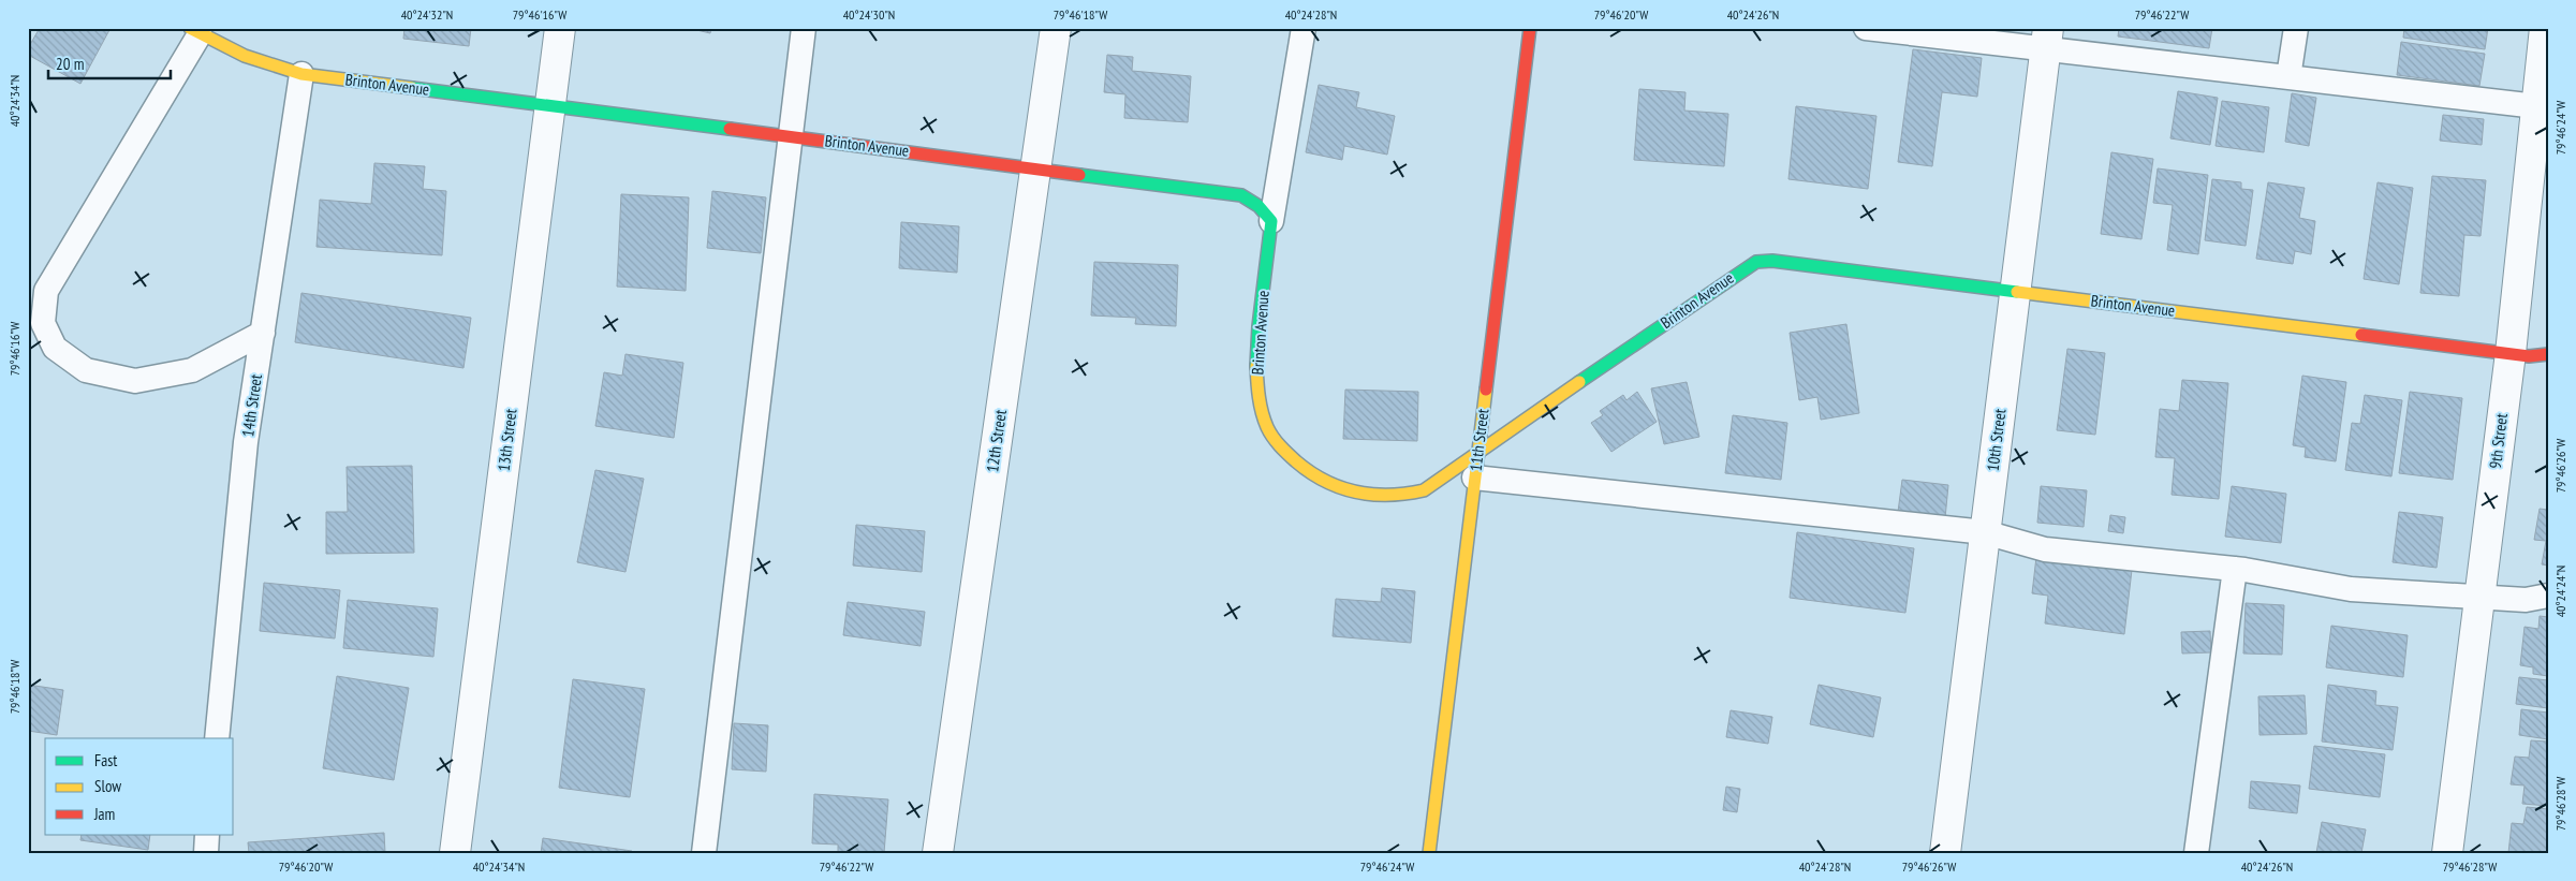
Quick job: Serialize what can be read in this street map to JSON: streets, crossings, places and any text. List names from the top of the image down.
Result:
{
  "streets": {
    "street": [
      "Brinton Avenue",
      "13th Street",
      "11th Street",
      "10th Street",
      "12th Street",
      "9th Street"
    ],
    "lane": ["14th Street"]
  },
  "crossings": [
    ["Brinton Avenue", "14th Street"],
    ["Brinton Avenue", "13th Street"],
    ["Brinton Avenue", "11th Street"],
    ["Brinton Avenue", "10th Street"],
    ["Brinton Avenue", "12th Street"],
    ["Brinton Avenue", "9th Street"]
  ],
  "legend": ["Fast", "Slow", "Jam"],
  "scale_bar": "20 m",
  "coordinates": [
    "40°24'32\"N",
    "79°46'16\"W",
    "40°24'30\"N",
    "79°46'18\"W",
    "40°24'28\"N",
    "79°46'20\"W",
    "40°24'26\"N",
    "79°46'22\"W",
    "40°24'34\"N",
    "79°46'24\"W",
    "79°46'26\"W",
    "40°24'24\"N",
    "79°46'28\"W"
  ]
}
